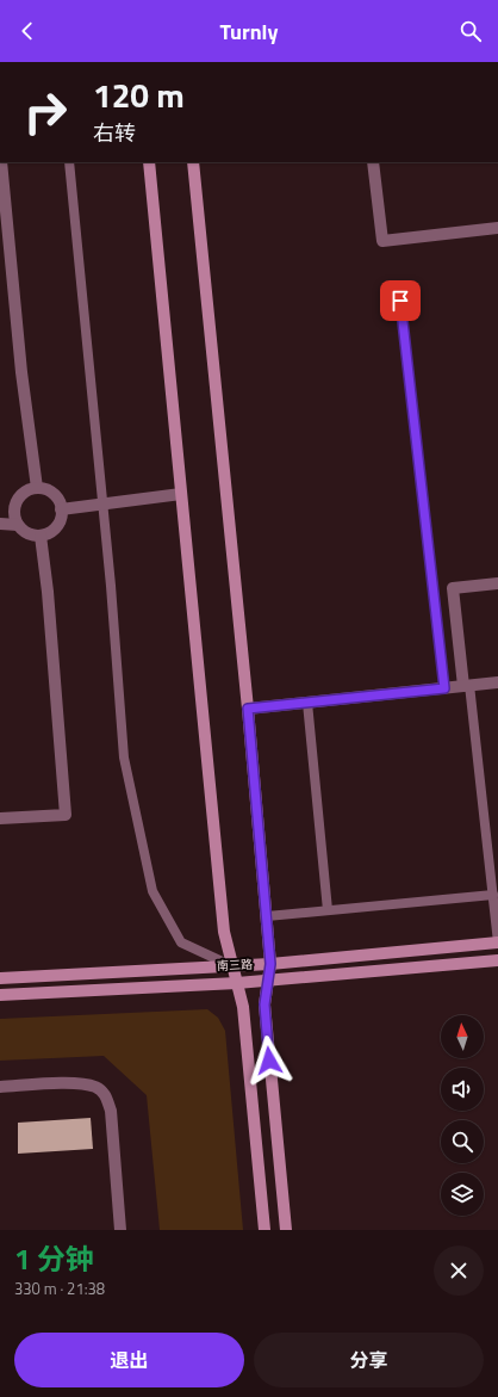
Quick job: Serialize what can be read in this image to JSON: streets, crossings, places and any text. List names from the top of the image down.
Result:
{
  "streets": {
    "main road": ["南三路"]
  },
  "north": "top",
  "page": {
    "header": "Turnly",
    "turn": ["120 m", "右转"],
    "heading": ["1 分钟", "330 m · 21:38"],
    "buttons": ["退出", "分享"]
  }
}
